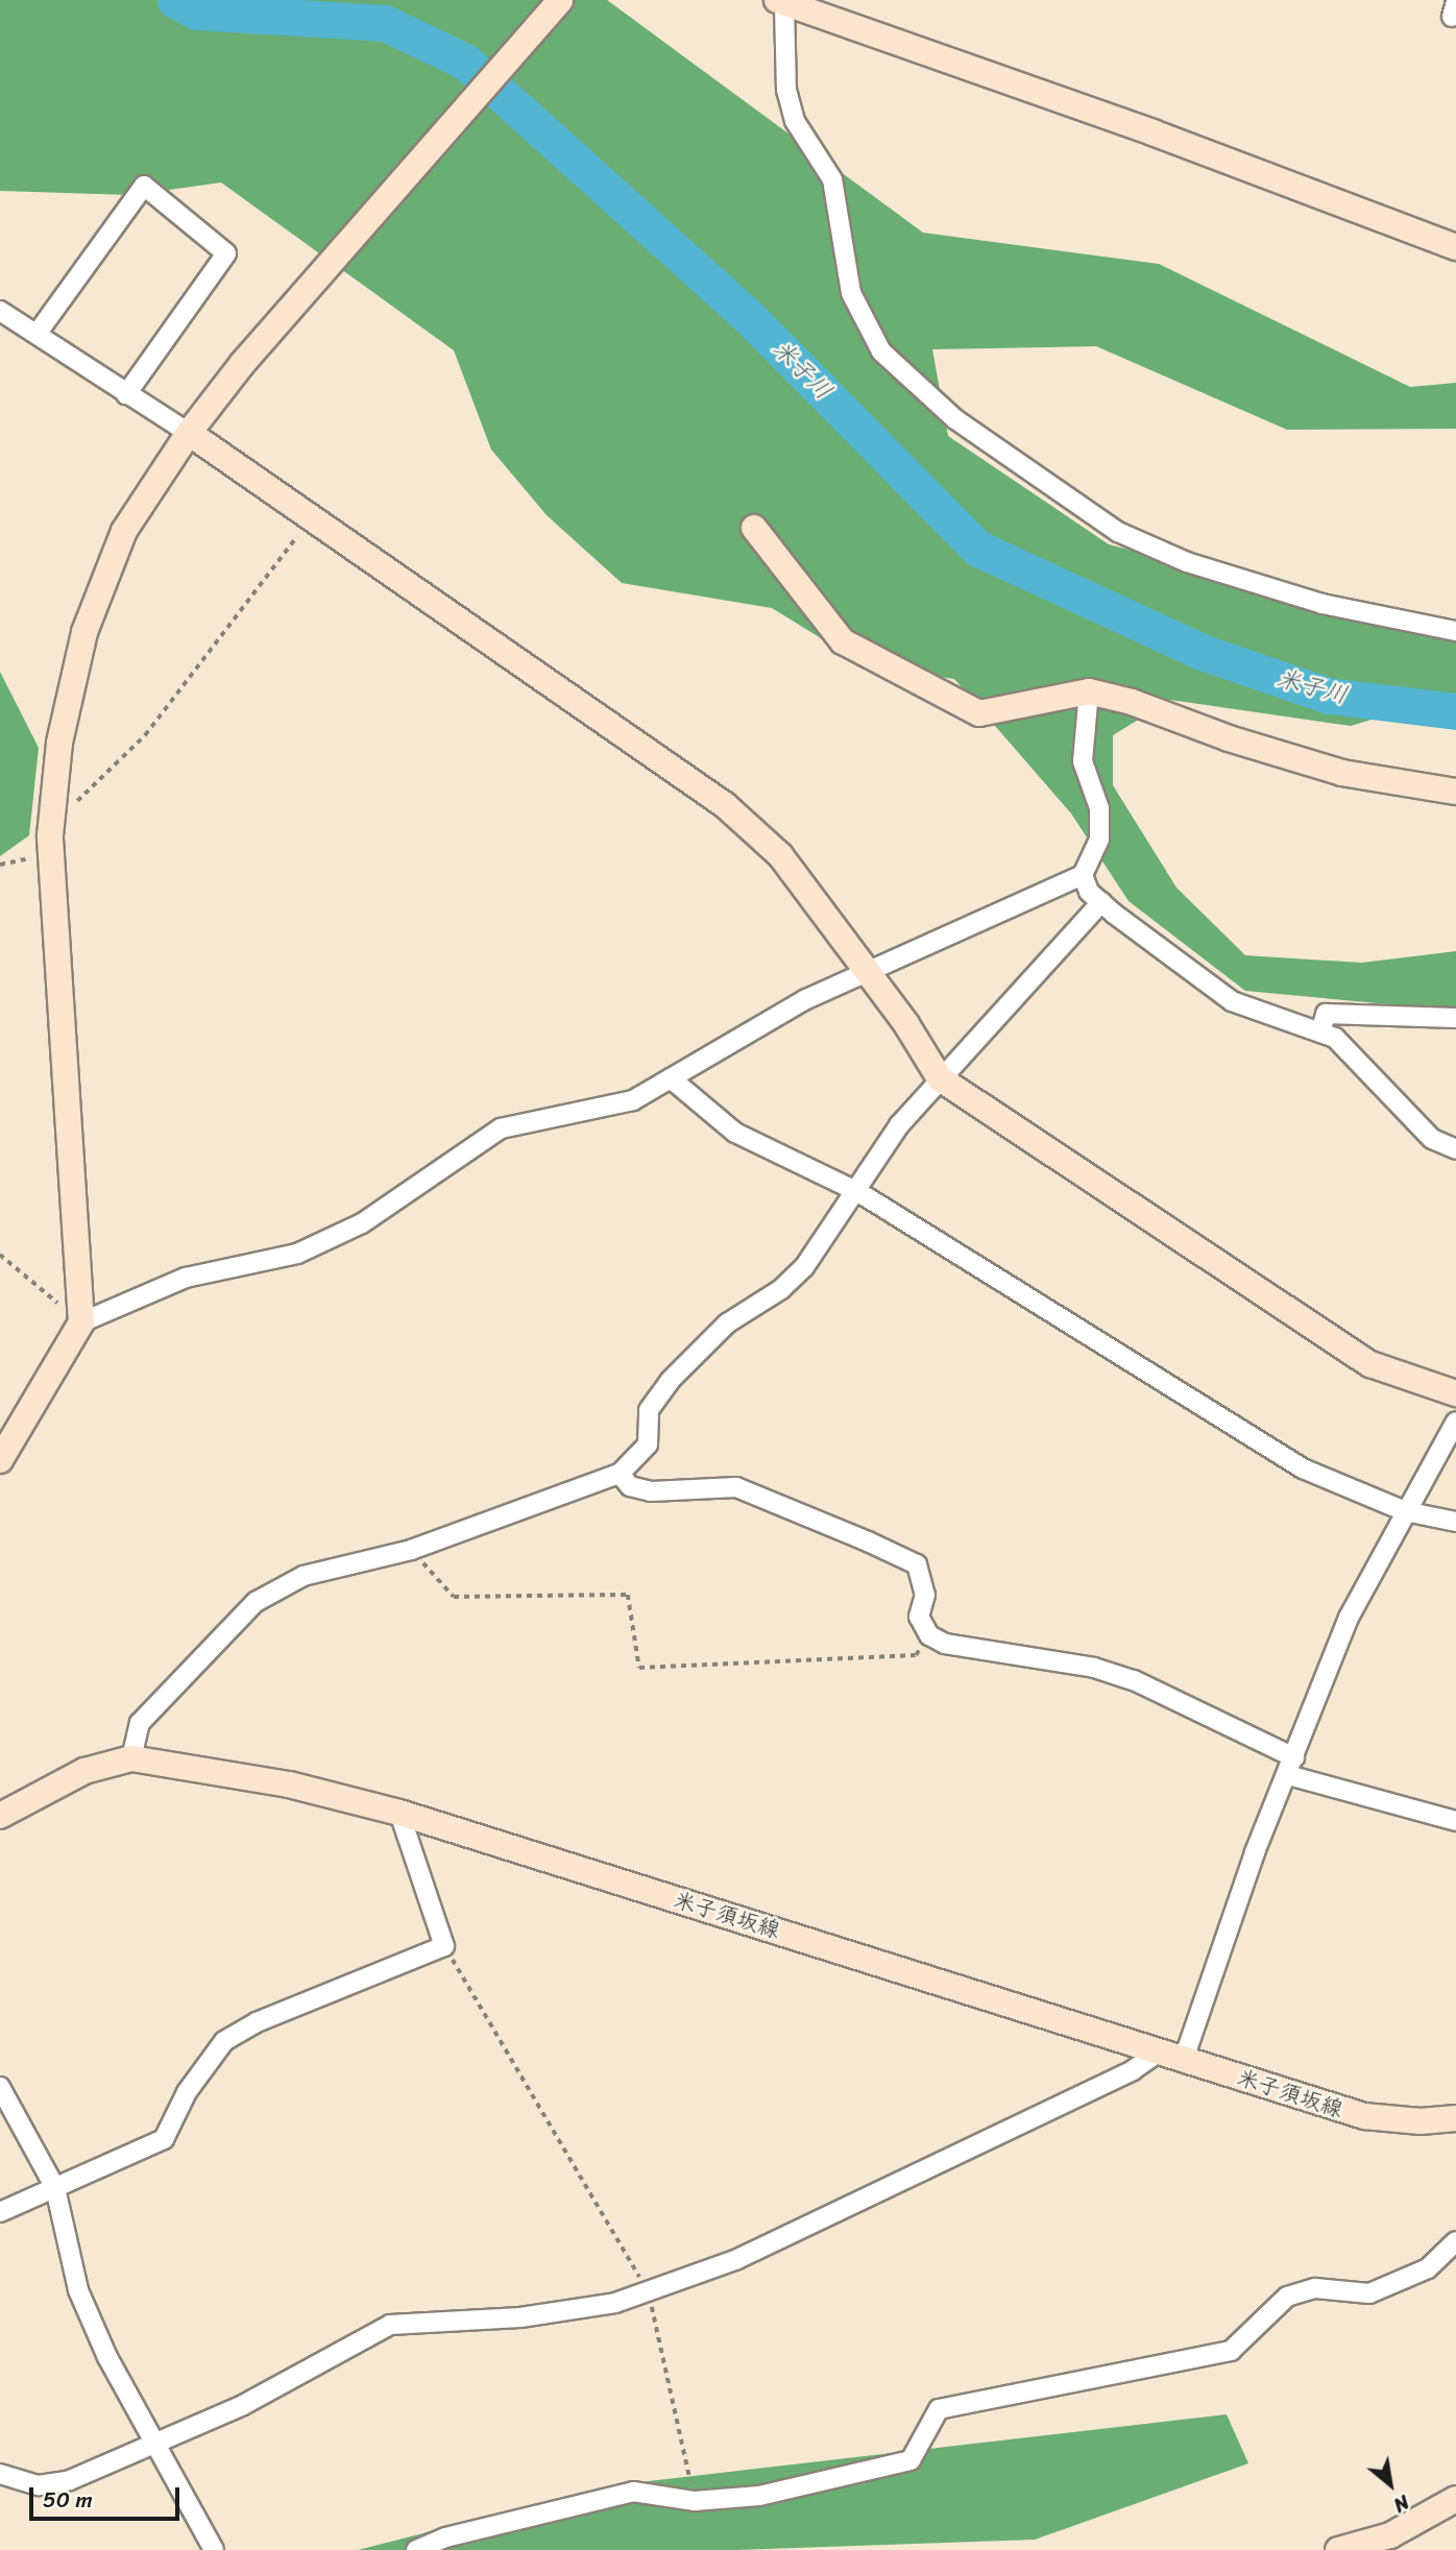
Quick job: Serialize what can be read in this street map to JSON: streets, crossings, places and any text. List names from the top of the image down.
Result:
{
  "streets": {
    "street": ["米子須坂線"]
  },
  "water": ["米子川"],
  "scale_bar": "50 m",
  "north": "bottom right"
}
